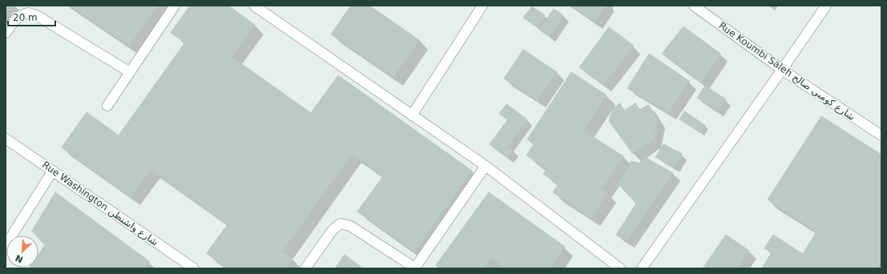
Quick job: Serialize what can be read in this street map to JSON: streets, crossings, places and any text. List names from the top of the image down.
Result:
{
  "streets": {
    "street": ["Rue Koumbi Saleh شارع كومبي صالح", "Rue Washington شارع واشنطن"]
  },
  "scale_bar": "20 m",
  "north": "bottom left"
}
